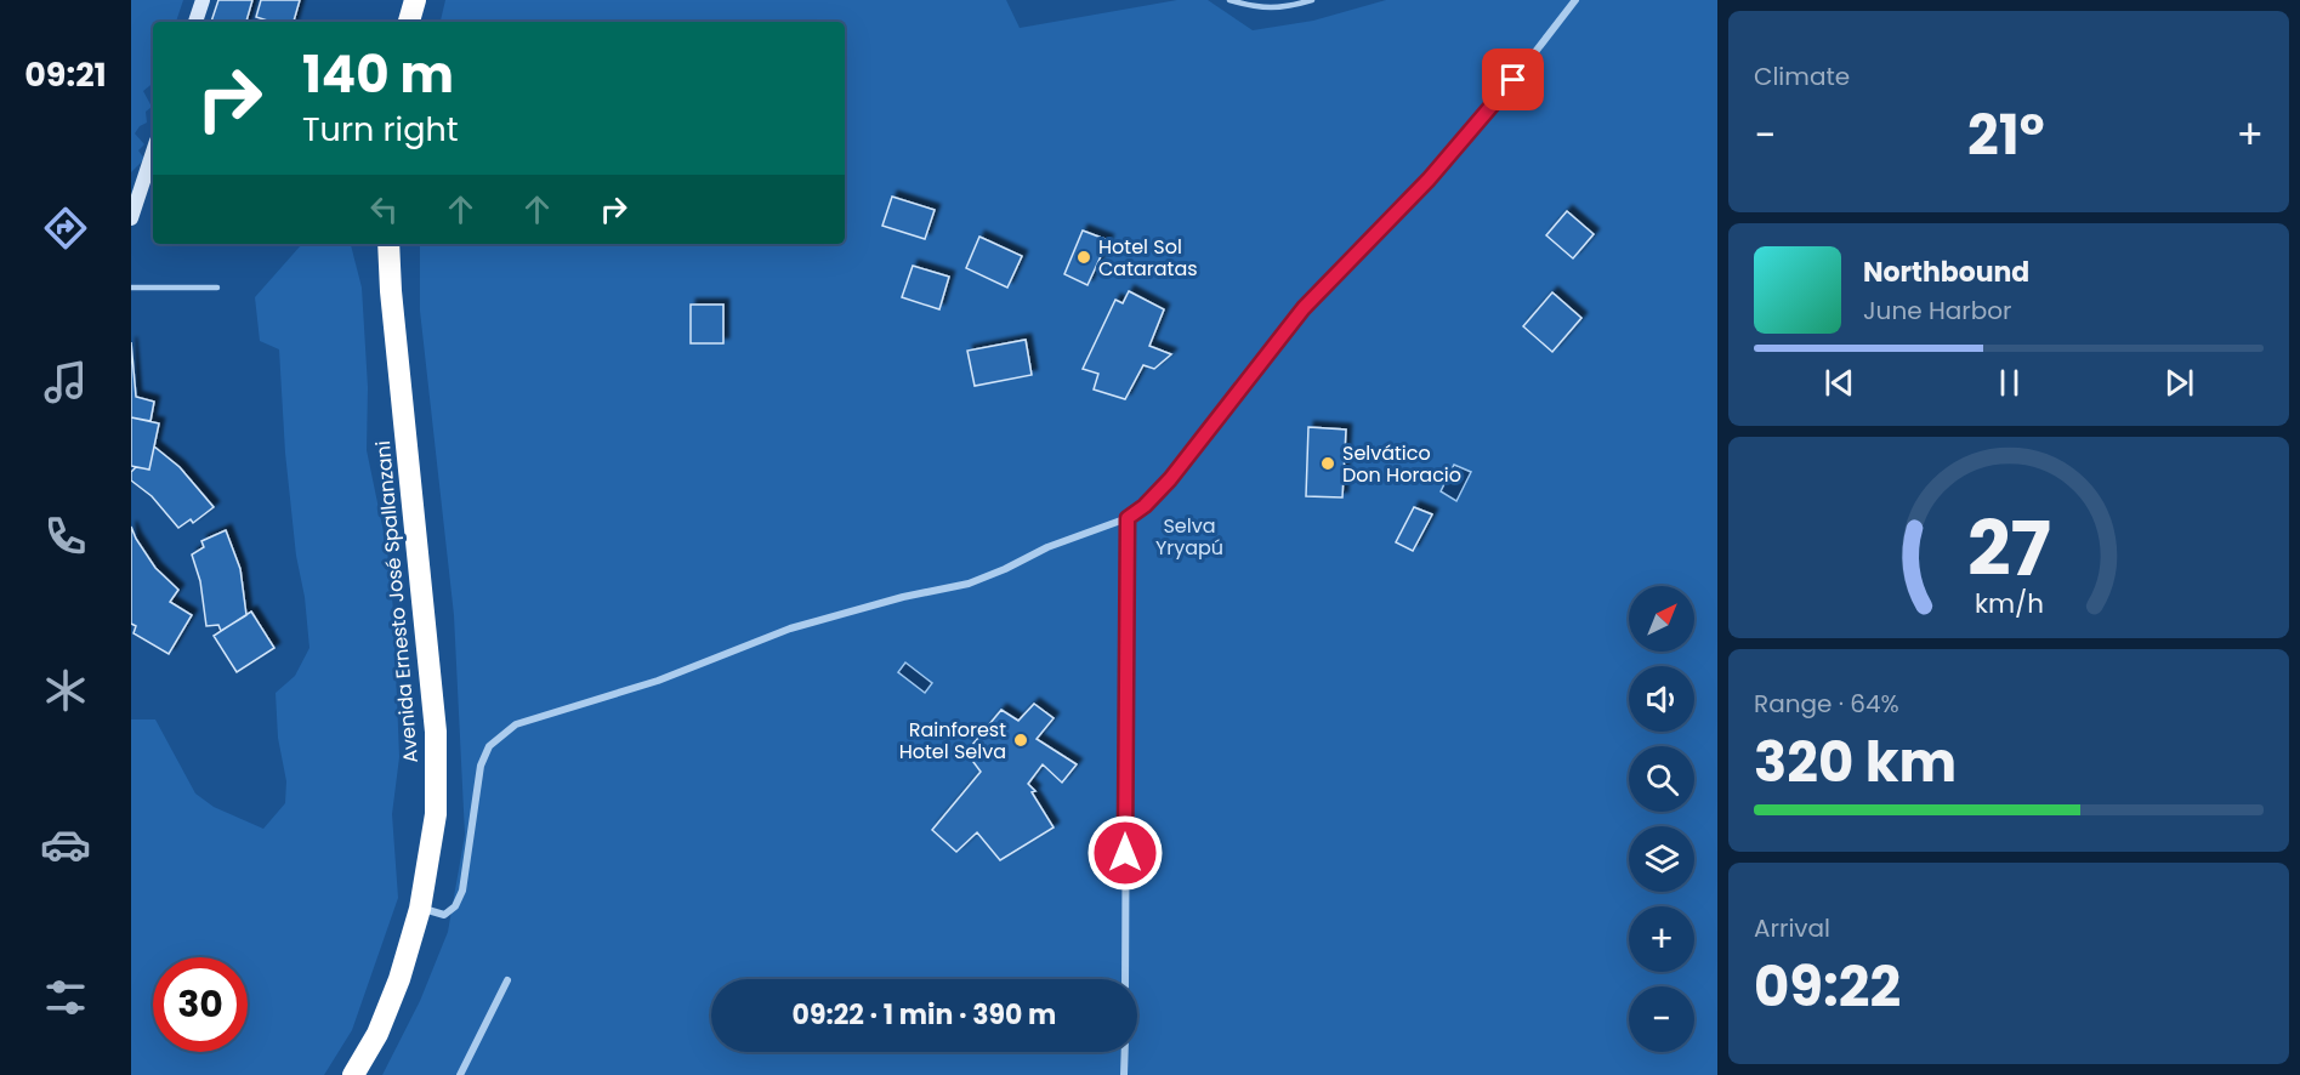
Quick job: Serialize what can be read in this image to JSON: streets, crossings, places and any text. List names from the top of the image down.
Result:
{
  "streets": {
    "highway": ["Avenida Ernesto José Spallanzani"]
  },
  "parks": ["Selva Yryapú"],
  "places": ["Hotel Sol Cataratas", "Selvático Don Horacio", "Rainforest Hotel Selva"],
  "north": "top right",
  "page": {
    "tabs": "09:21",
    "tile": [
      "Climate",
      ["Range · 64%", "320 km"],
      ["Arrival", "09:22"]
    ],
    "turn": ["140 m", "Turn right"],
    "heat": ["−", "21°", "+"],
    "song": ["Northbound", "June Harbor"],
    "map_buttons": ["+", "−"],
    "limit": "30",
    "trip": "09:22 · 1 min · 390 m",
    "gauge": ["27", "km/h"]
  }
}
